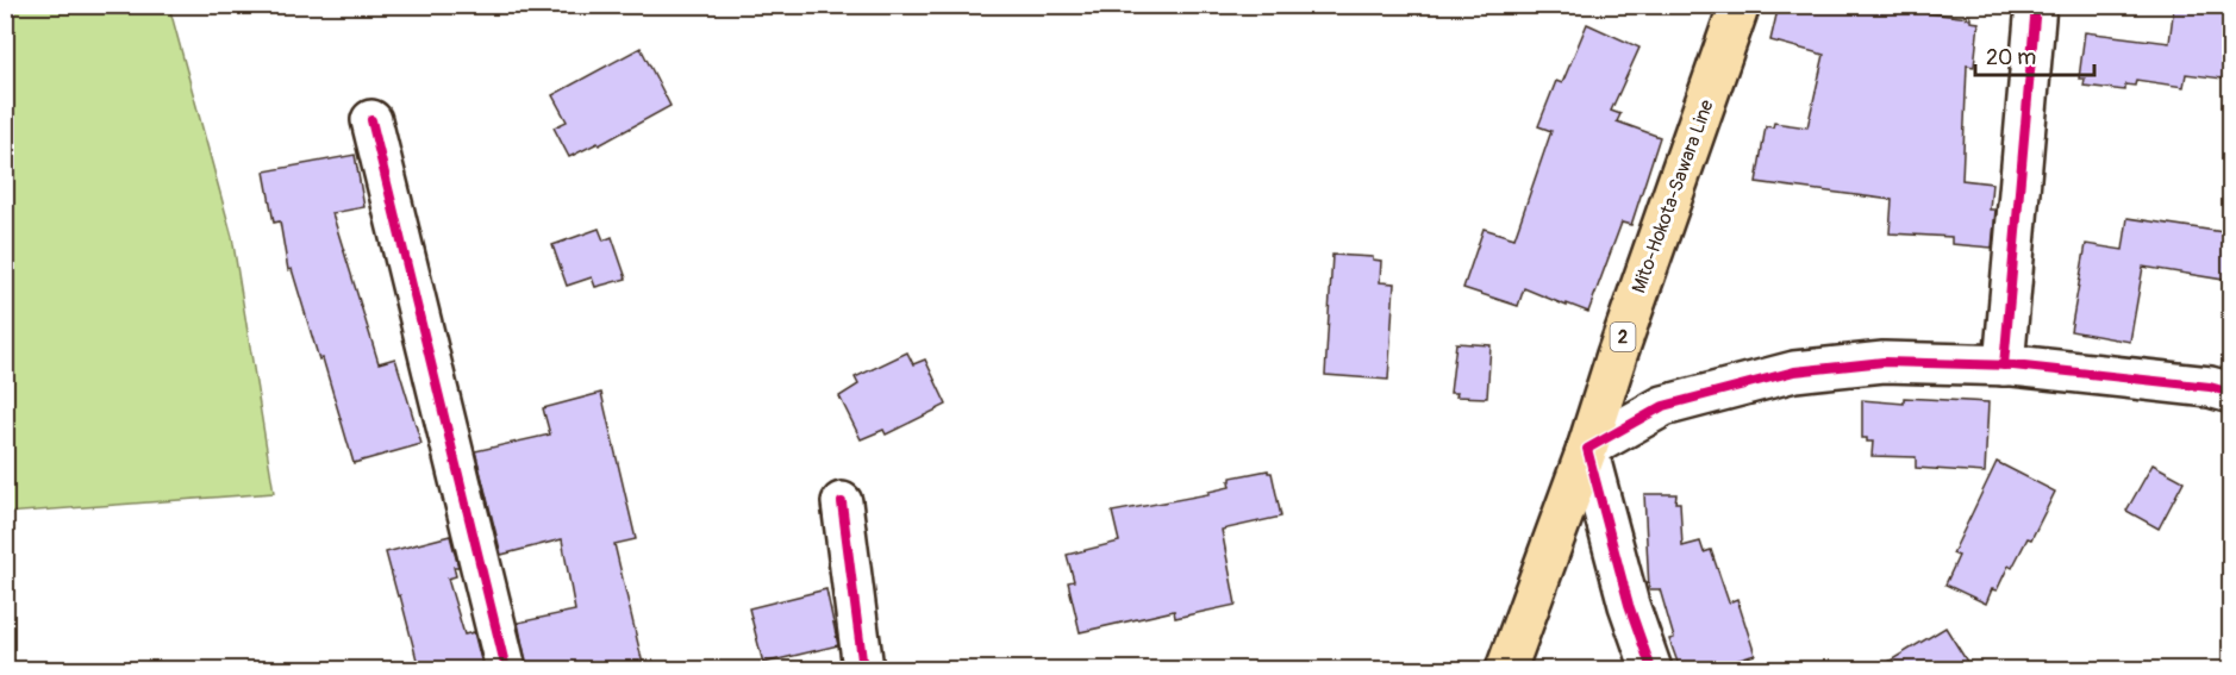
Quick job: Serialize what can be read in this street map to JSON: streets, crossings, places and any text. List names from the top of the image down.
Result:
{
  "streets": {
    "main road": ["Mito-Hokota-Sawara Line", "2"]
  },
  "scale_bar": "20 m"
}
